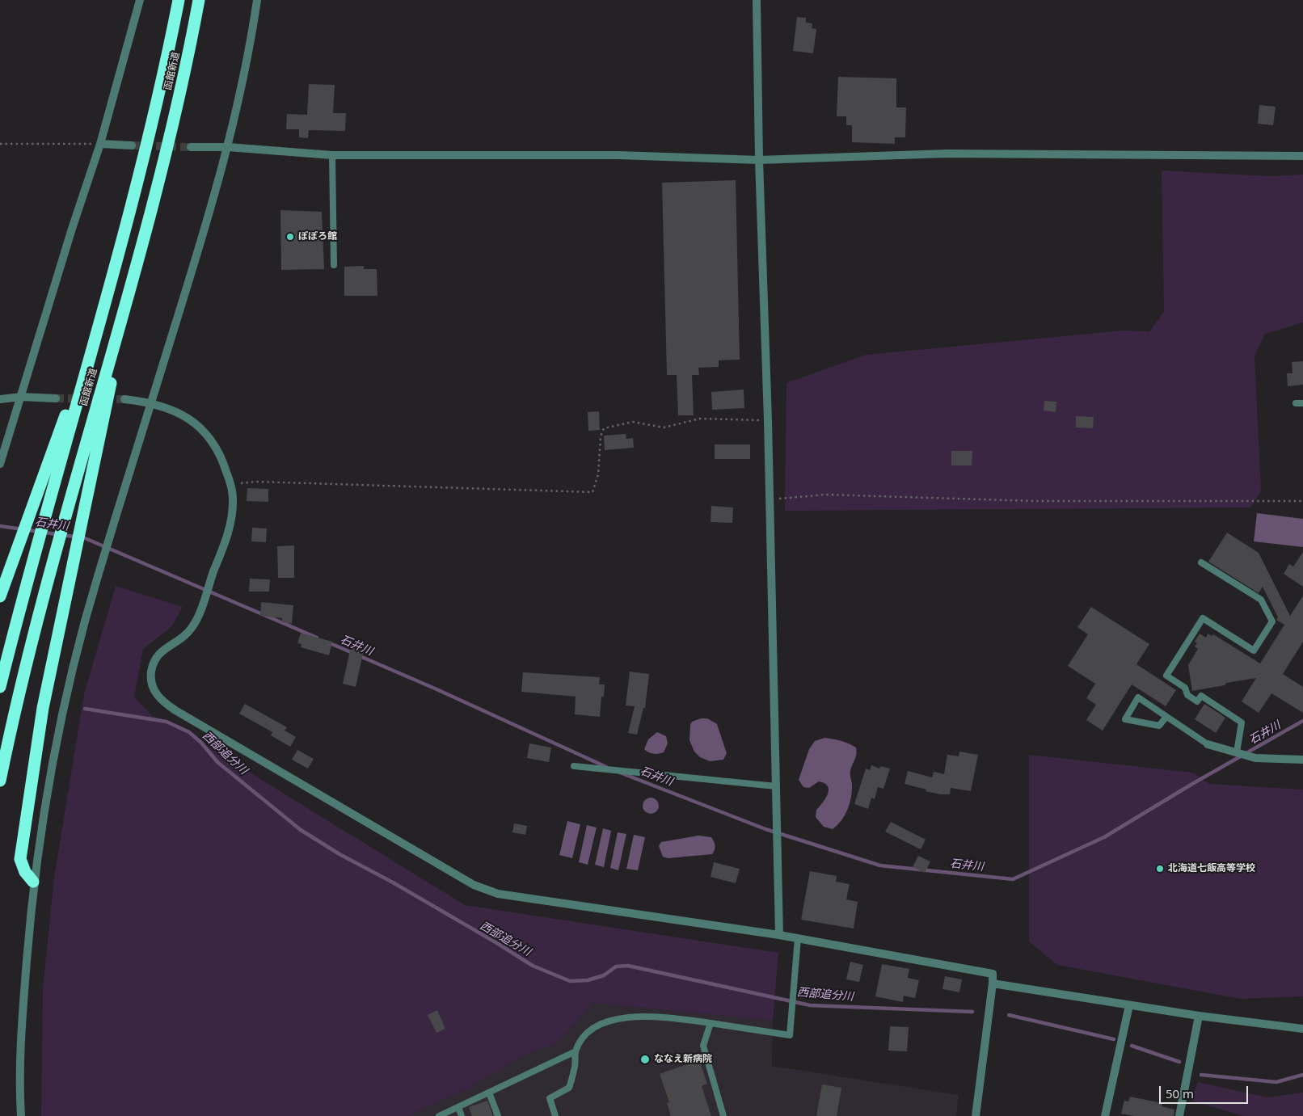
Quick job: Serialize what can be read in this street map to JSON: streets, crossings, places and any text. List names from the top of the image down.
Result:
{
  "streets": {
    "highway": ["函館新道"]
  },
  "water": ["石井川", "西部追分川"],
  "places": ["ぽぽろ館", "北海道七飯高等学校", "ななえ新病院"],
  "scale_bar": "50 m"
}
